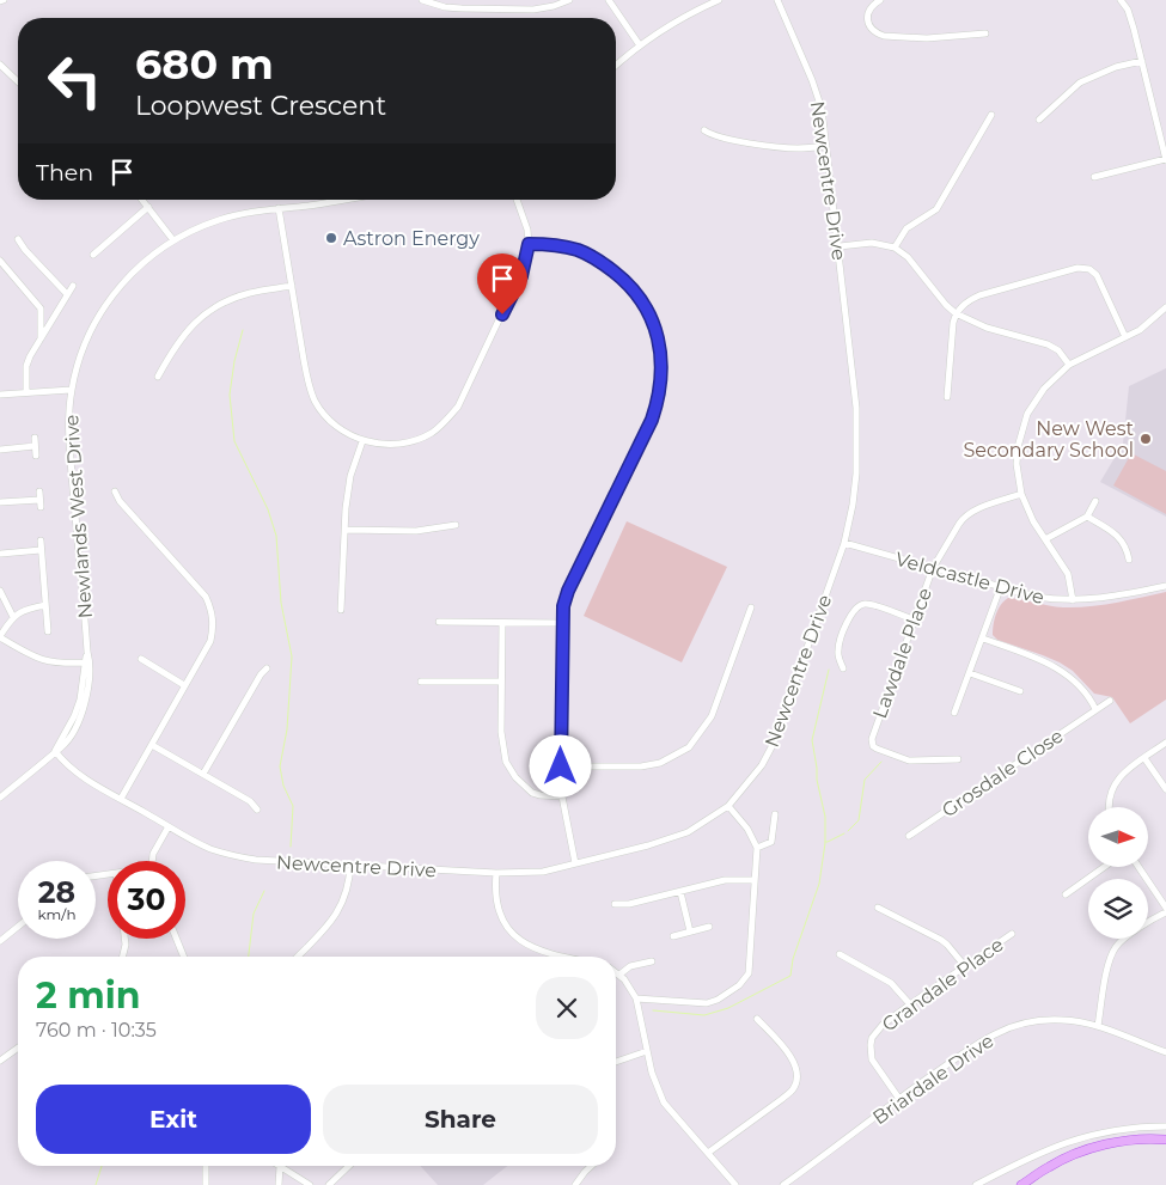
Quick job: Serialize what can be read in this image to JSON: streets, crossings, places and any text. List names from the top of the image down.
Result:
{
  "streets": {
    "street": [
      "Newcentre Drive",
      "Newlands West Drive",
      "Veldcastle Drive",
      "Lawdale Place",
      "Grosdale Close",
      "Grandale Place",
      "Briardale Drive"
    ]
  },
  "crossings": [
    ["Newcentre Drive", "Newlands West Drive"],
    ["Newcentre Drive", "Veldcastle Drive"],
    ["Veldcastle Drive", "Lawdale Place"],
    ["Grandale Place", "Briardale Drive"]
  ],
  "places": ["Astron Energy", "New West Secondary School"],
  "north": "right",
  "page": {
    "turn": ["680 m", "Loopwest Crescent"],
    "then": "Then",
    "speed": "28 km/h",
    "limit": "30",
    "heading": ["2 min", "760 m · 10:35"],
    "buttons": ["Exit", "Share"]
  }
}
